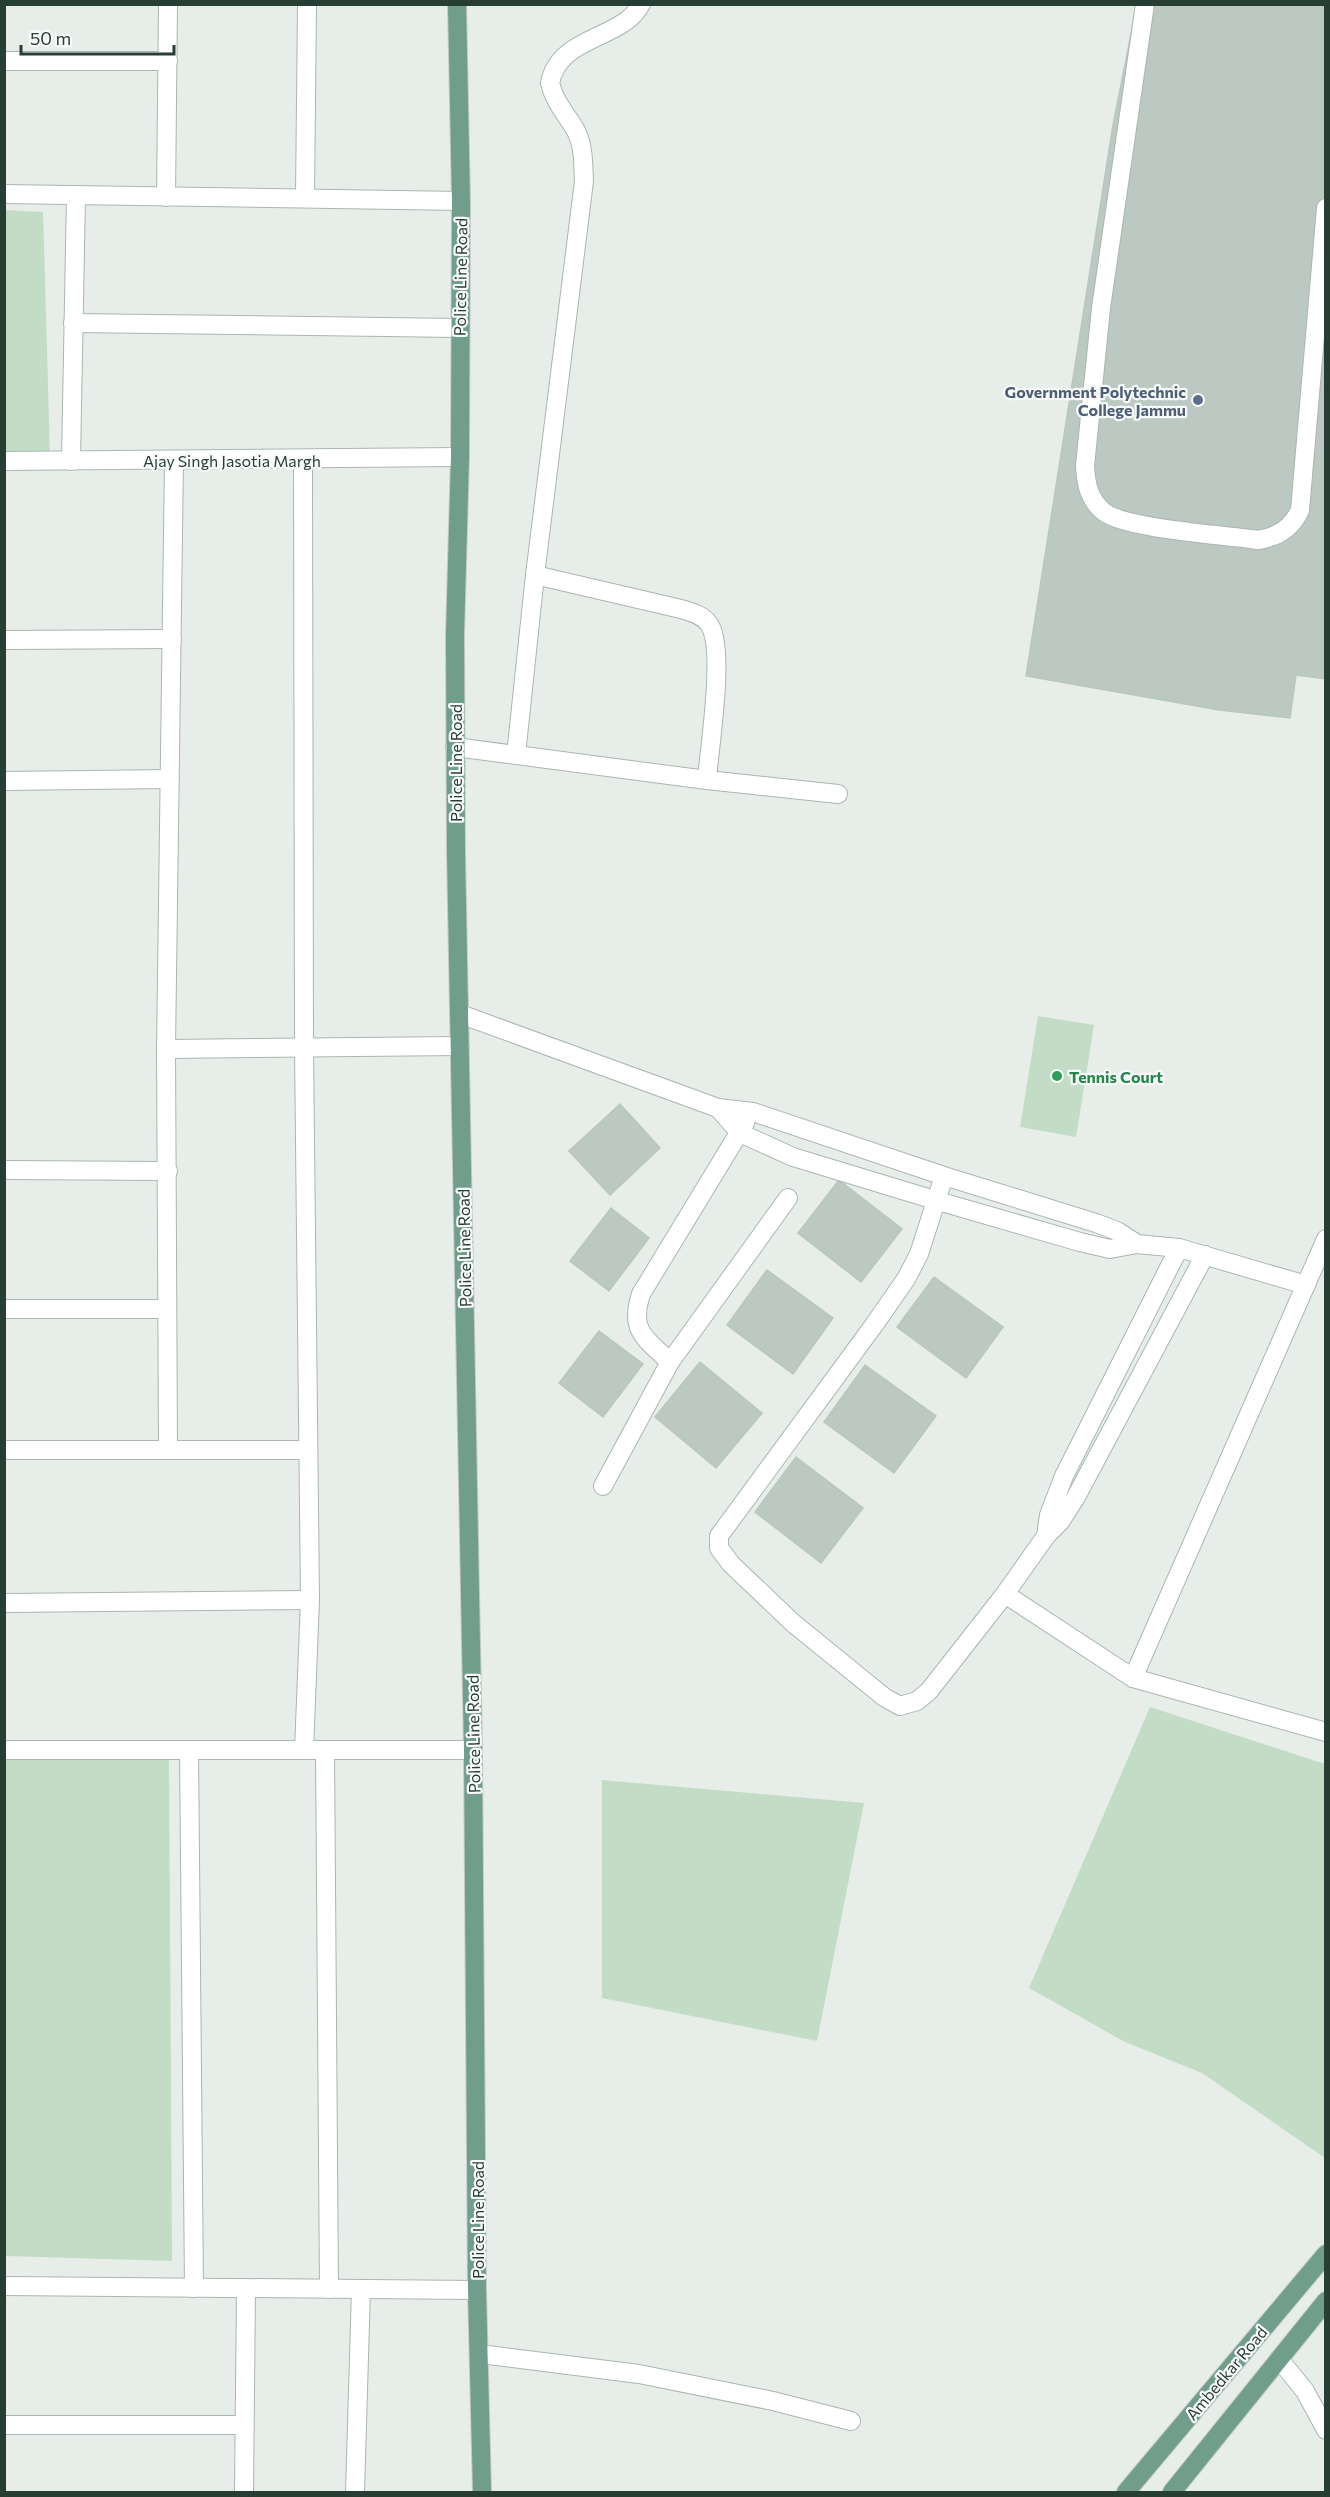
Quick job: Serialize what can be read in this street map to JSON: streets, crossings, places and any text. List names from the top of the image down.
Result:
{
  "streets": {
    "main road": ["Police Line Road", "Ambedkar Road"],
    "street": ["Ajay Singh Jasotia Margh"]
  },
  "crossings": [
    ["Police Line Road", "Ajay Singh Jasotia Margh"]
  ],
  "places": ["Government Polytechnic College Jammu", "Tennis Court"],
  "scale_bar": "50 m"
}
